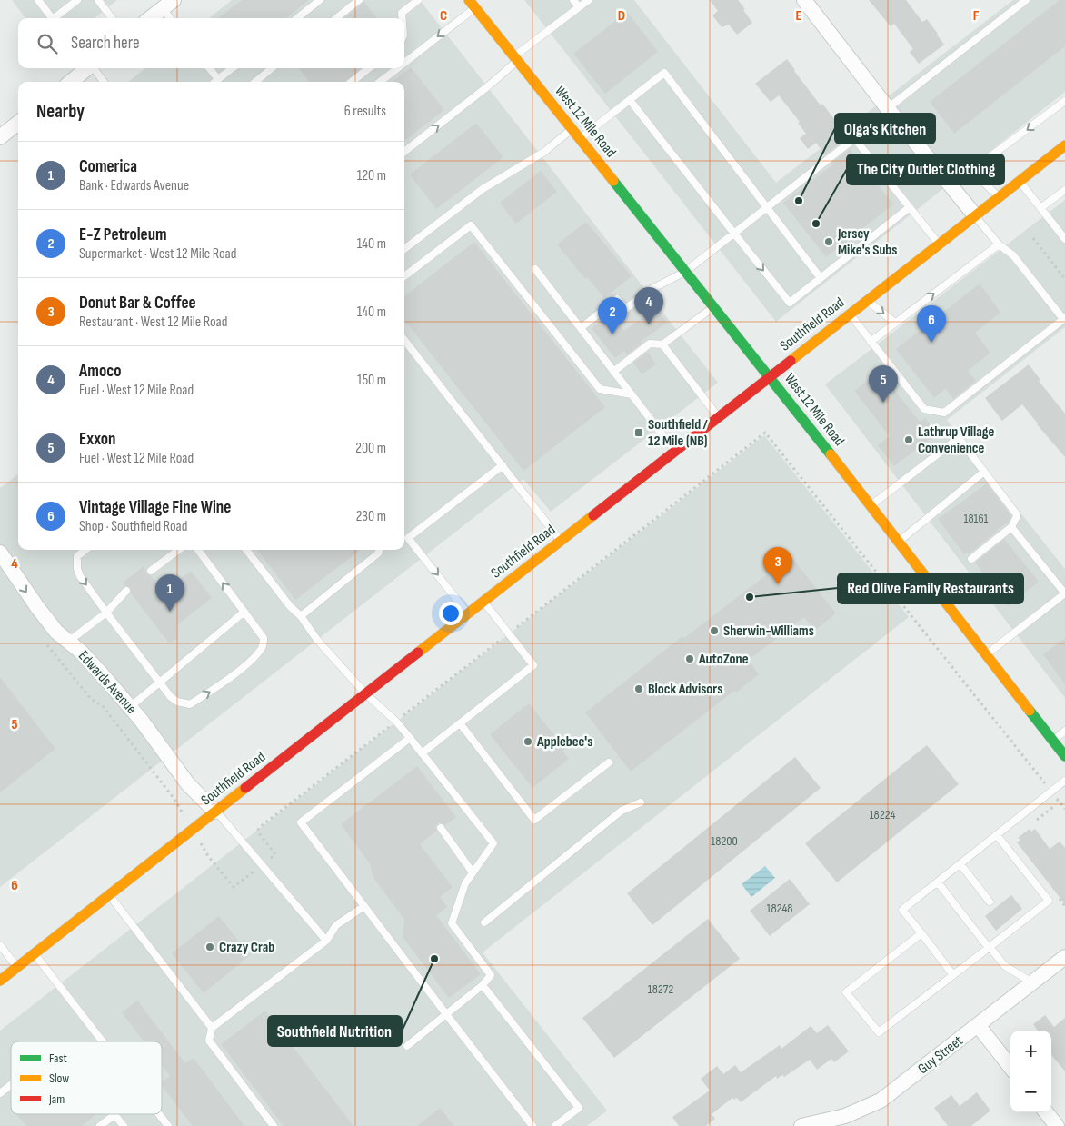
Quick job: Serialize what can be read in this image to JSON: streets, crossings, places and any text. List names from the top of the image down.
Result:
{
  "streets": {
    "main road": ["West 12 Mile Road", "Southfield Road"],
    "street": ["Edwards Avenue", "Guy Street"]
  },
  "crossings": [
    ["West 12 Mile Road", "Southfield Road"],
    ["Southfield Road", "Edwards Avenue"]
  ],
  "places": {
    "other": [
      "Olga's Kitchen",
      "The City Outlet Clothing",
      "Jersey Mike's Subs",
      "Lathrup Village Convenience",
      "Red Olive Family Restaurants",
      "Sherwin-Williams",
      "AutoZone",
      "Block Advisors",
      "Applebee's",
      "Crazy Crab",
      "Southfield Nutrition"
    ],
    "transit": ["Southfield / 12 Mile (NB)"]
  },
  "house_numbers": [
    "18161",
    "18224",
    "18200",
    "18248",
    "18272"
  ],
  "legend": ["Fast", "Slow", "Jam"],
  "page": {
    "search": "Search here",
    "heading": ["Nearby", "6 results"],
    "list": [
      {
        "mark": "1",
        "name": "Comerica",
        "note": "Bank · Edwards Avenue",
        "value": "120 m"
      },
      {
        "mark": "2",
        "name": "E-Z Petroleum",
        "note": "Supermarket · West 12 Mile Road",
        "value": "140 m"
      },
      {
        "mark": "3",
        "name": "Donut Bar & Coffee",
        "note": "Restaurant · West 12 Mile Road",
        "value": "140 m"
      },
      {
        "mark": "4",
        "name": "Amoco",
        "note": "Fuel · West 12 Mile Road",
        "value": "150 m"
      },
      {
        "mark": "5",
        "name": "Exxon",
        "note": "Fuel · West 12 Mile Road",
        "value": "200 m"
      },
      {
        "mark": "6",
        "name": "Vintage Village Fine Wine",
        "note": "Shop · Southfield Road",
        "value": "230 m"
      }
    ],
    "pins": [
      "4",
      "2",
      "6",
      "5",
      "3",
      "1"
    ],
    "map_buttons": ["+", "−"]
  },
  "grid": {
    "columns": [
      "C",
      "D",
      "E",
      "F"
    ],
    "rows": ["4", "5", "6"]
  }
}
